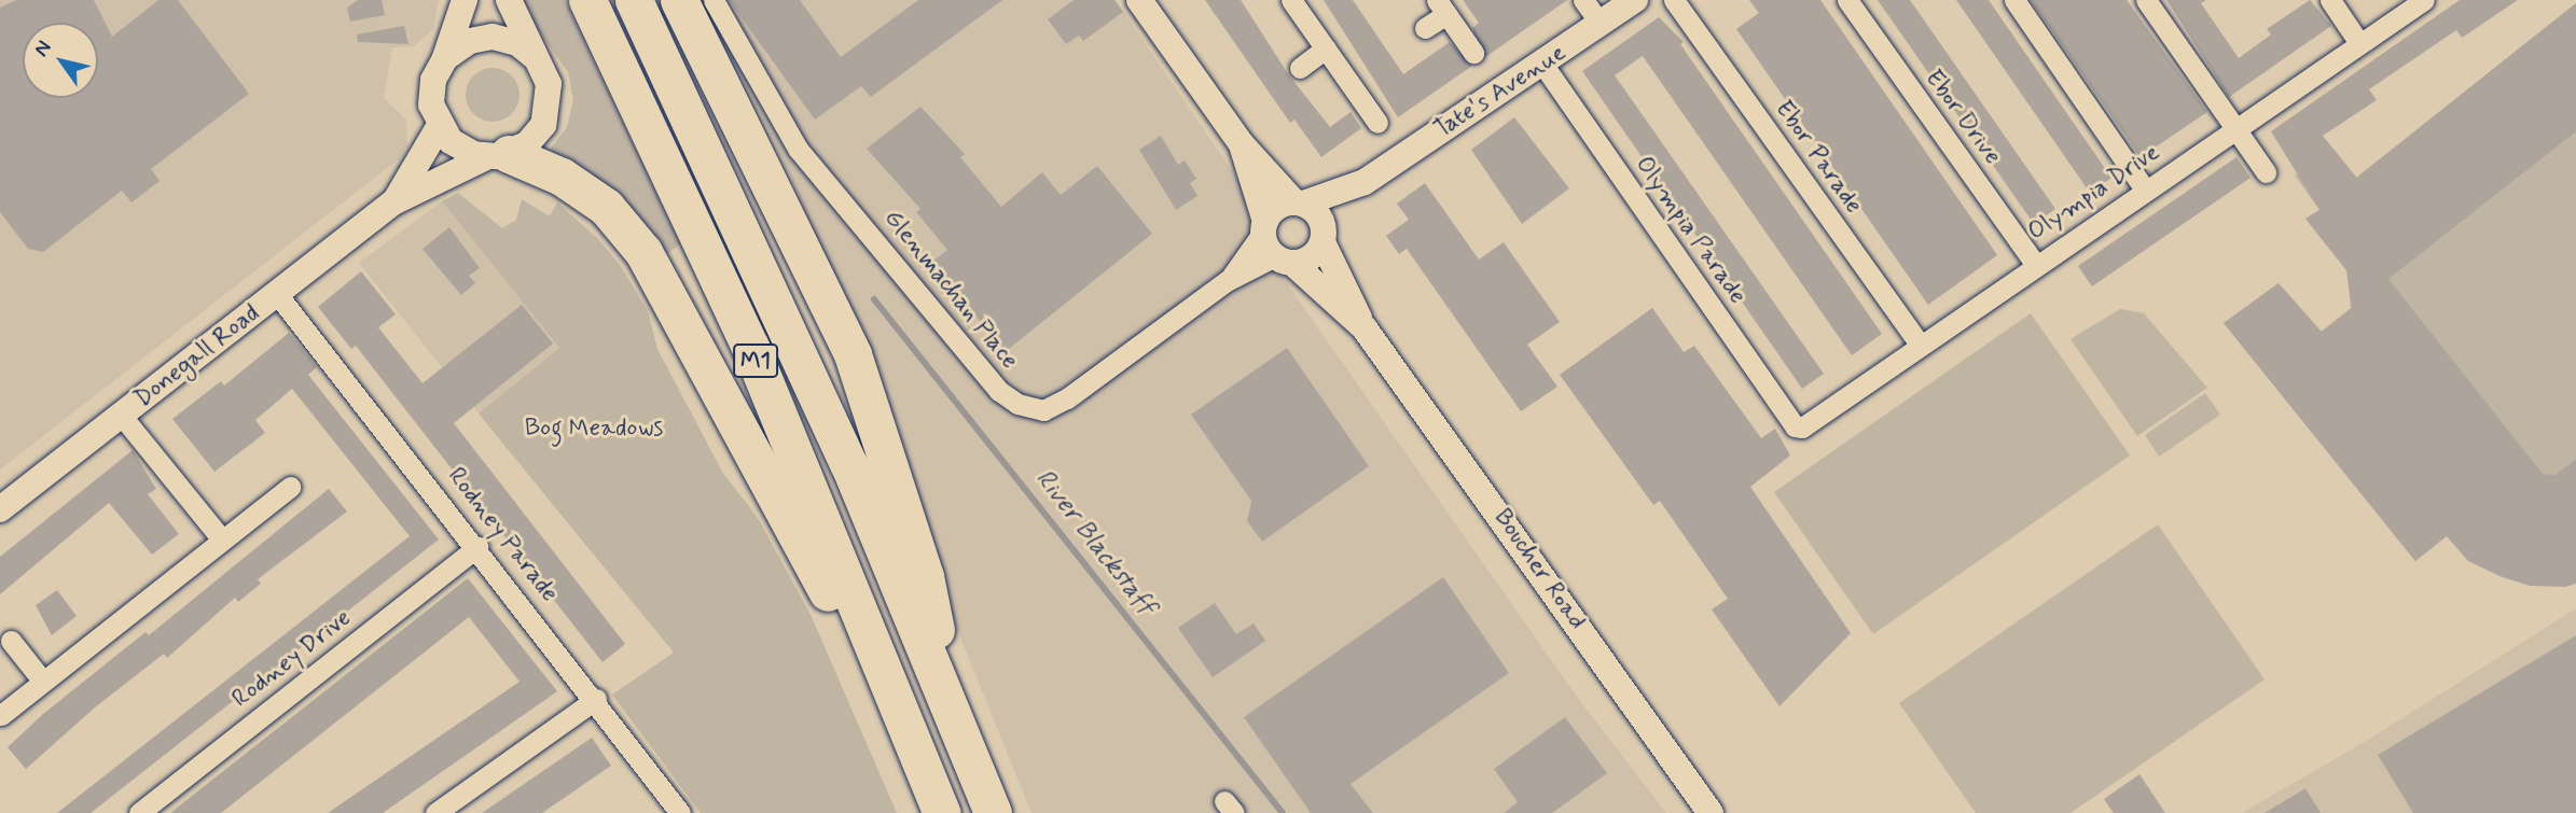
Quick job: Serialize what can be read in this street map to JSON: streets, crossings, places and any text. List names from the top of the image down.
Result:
{
  "streets": {
    "highway": ["M1"],
    "street": [
      "Tate's Avenue",
      "Ebor Drive",
      "Ebor Parade",
      "Olympia Drive",
      "Olympia Parade",
      "Glenmachan Place",
      "Donegall Road",
      "Rodney Parade",
      "Boucher Road",
      "Rodney Drive"
    ]
  },
  "crossings": [
    ["Tate's Avenue", "Olympia Parade"],
    ["Tate's Avenue", "Boucher Road"],
    ["Ebor Drive", "Olympia Drive"],
    ["Ebor Parade", "Olympia Drive"],
    ["Olympia Drive", "Olympia Parade"],
    ["Donegall Road", "Rodney Parade"],
    ["Rodney Parade", "Rodney Drive"]
  ],
  "water": ["River Blackstaff"],
  "parks": ["Bog Meadows"],
  "north": "top left"
}
